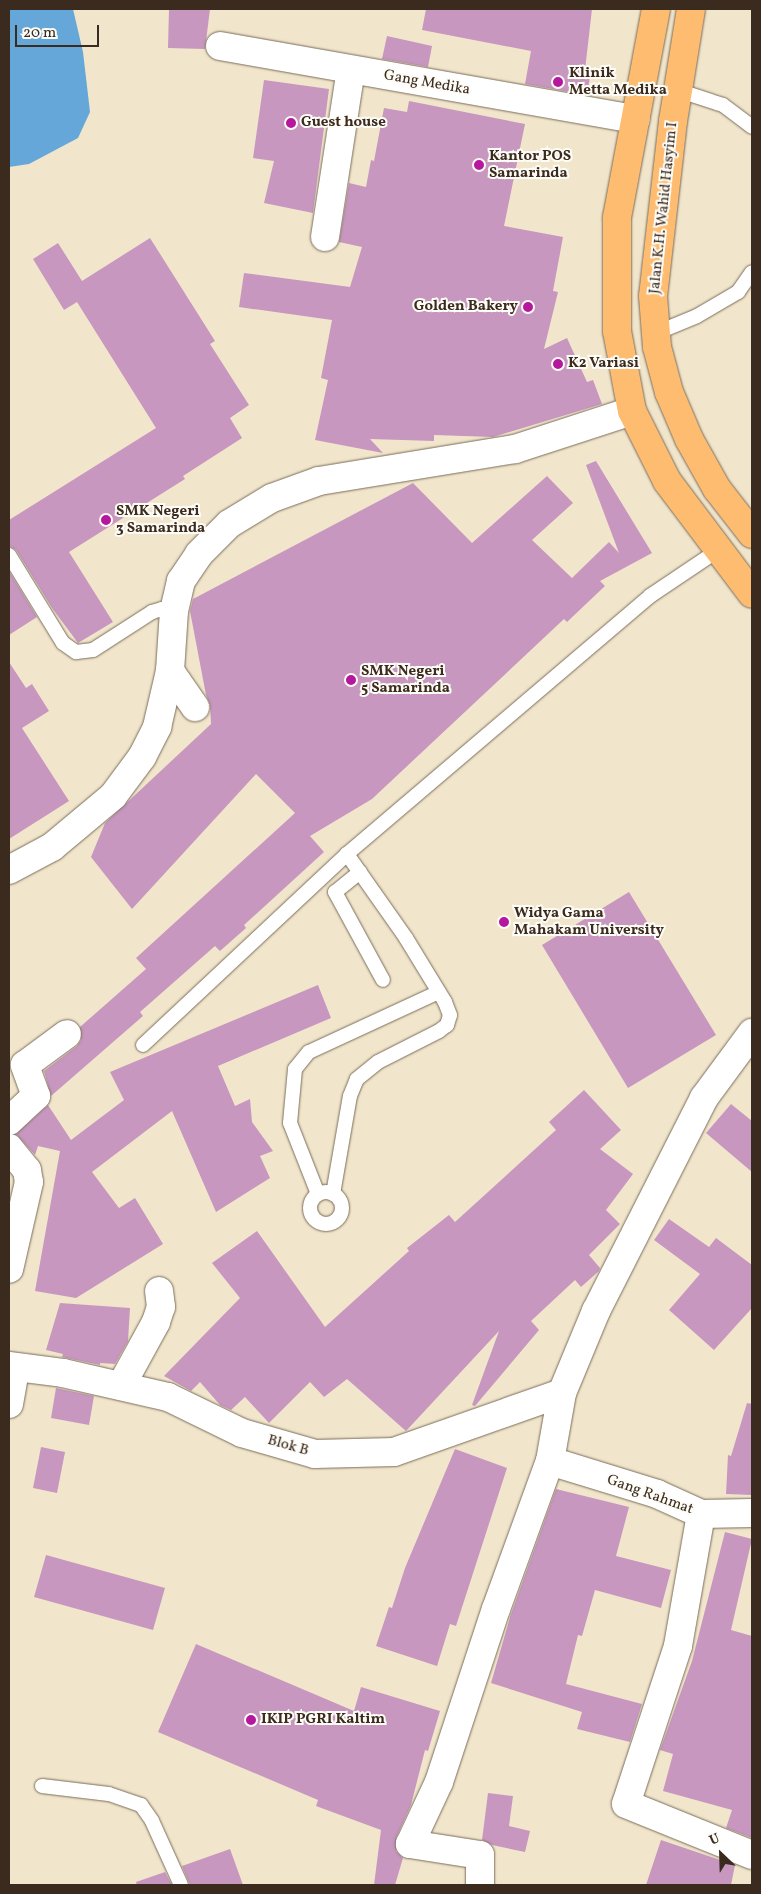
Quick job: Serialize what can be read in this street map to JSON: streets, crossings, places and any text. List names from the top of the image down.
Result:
{
  "streets": {
    "main road": ["Jalan K.H. Wahid Hasyim I"],
    "street": ["Gang Medika", "Blok B", "Gang Rahmat"]
  },
  "places": [
    "Klinik Metta Medika",
    "Guest house",
    "Kantor POS Samarinda",
    "Golden Bakery",
    "K2 Variasi",
    "SMK Negeri 3 Samarinda",
    "SMK Negeri 5 Samarinda",
    "Widya Gama Mahakam University",
    "IKIP PGRI Kaltim"
  ],
  "scale_bar": "20 m",
  "north": "top left"
}
